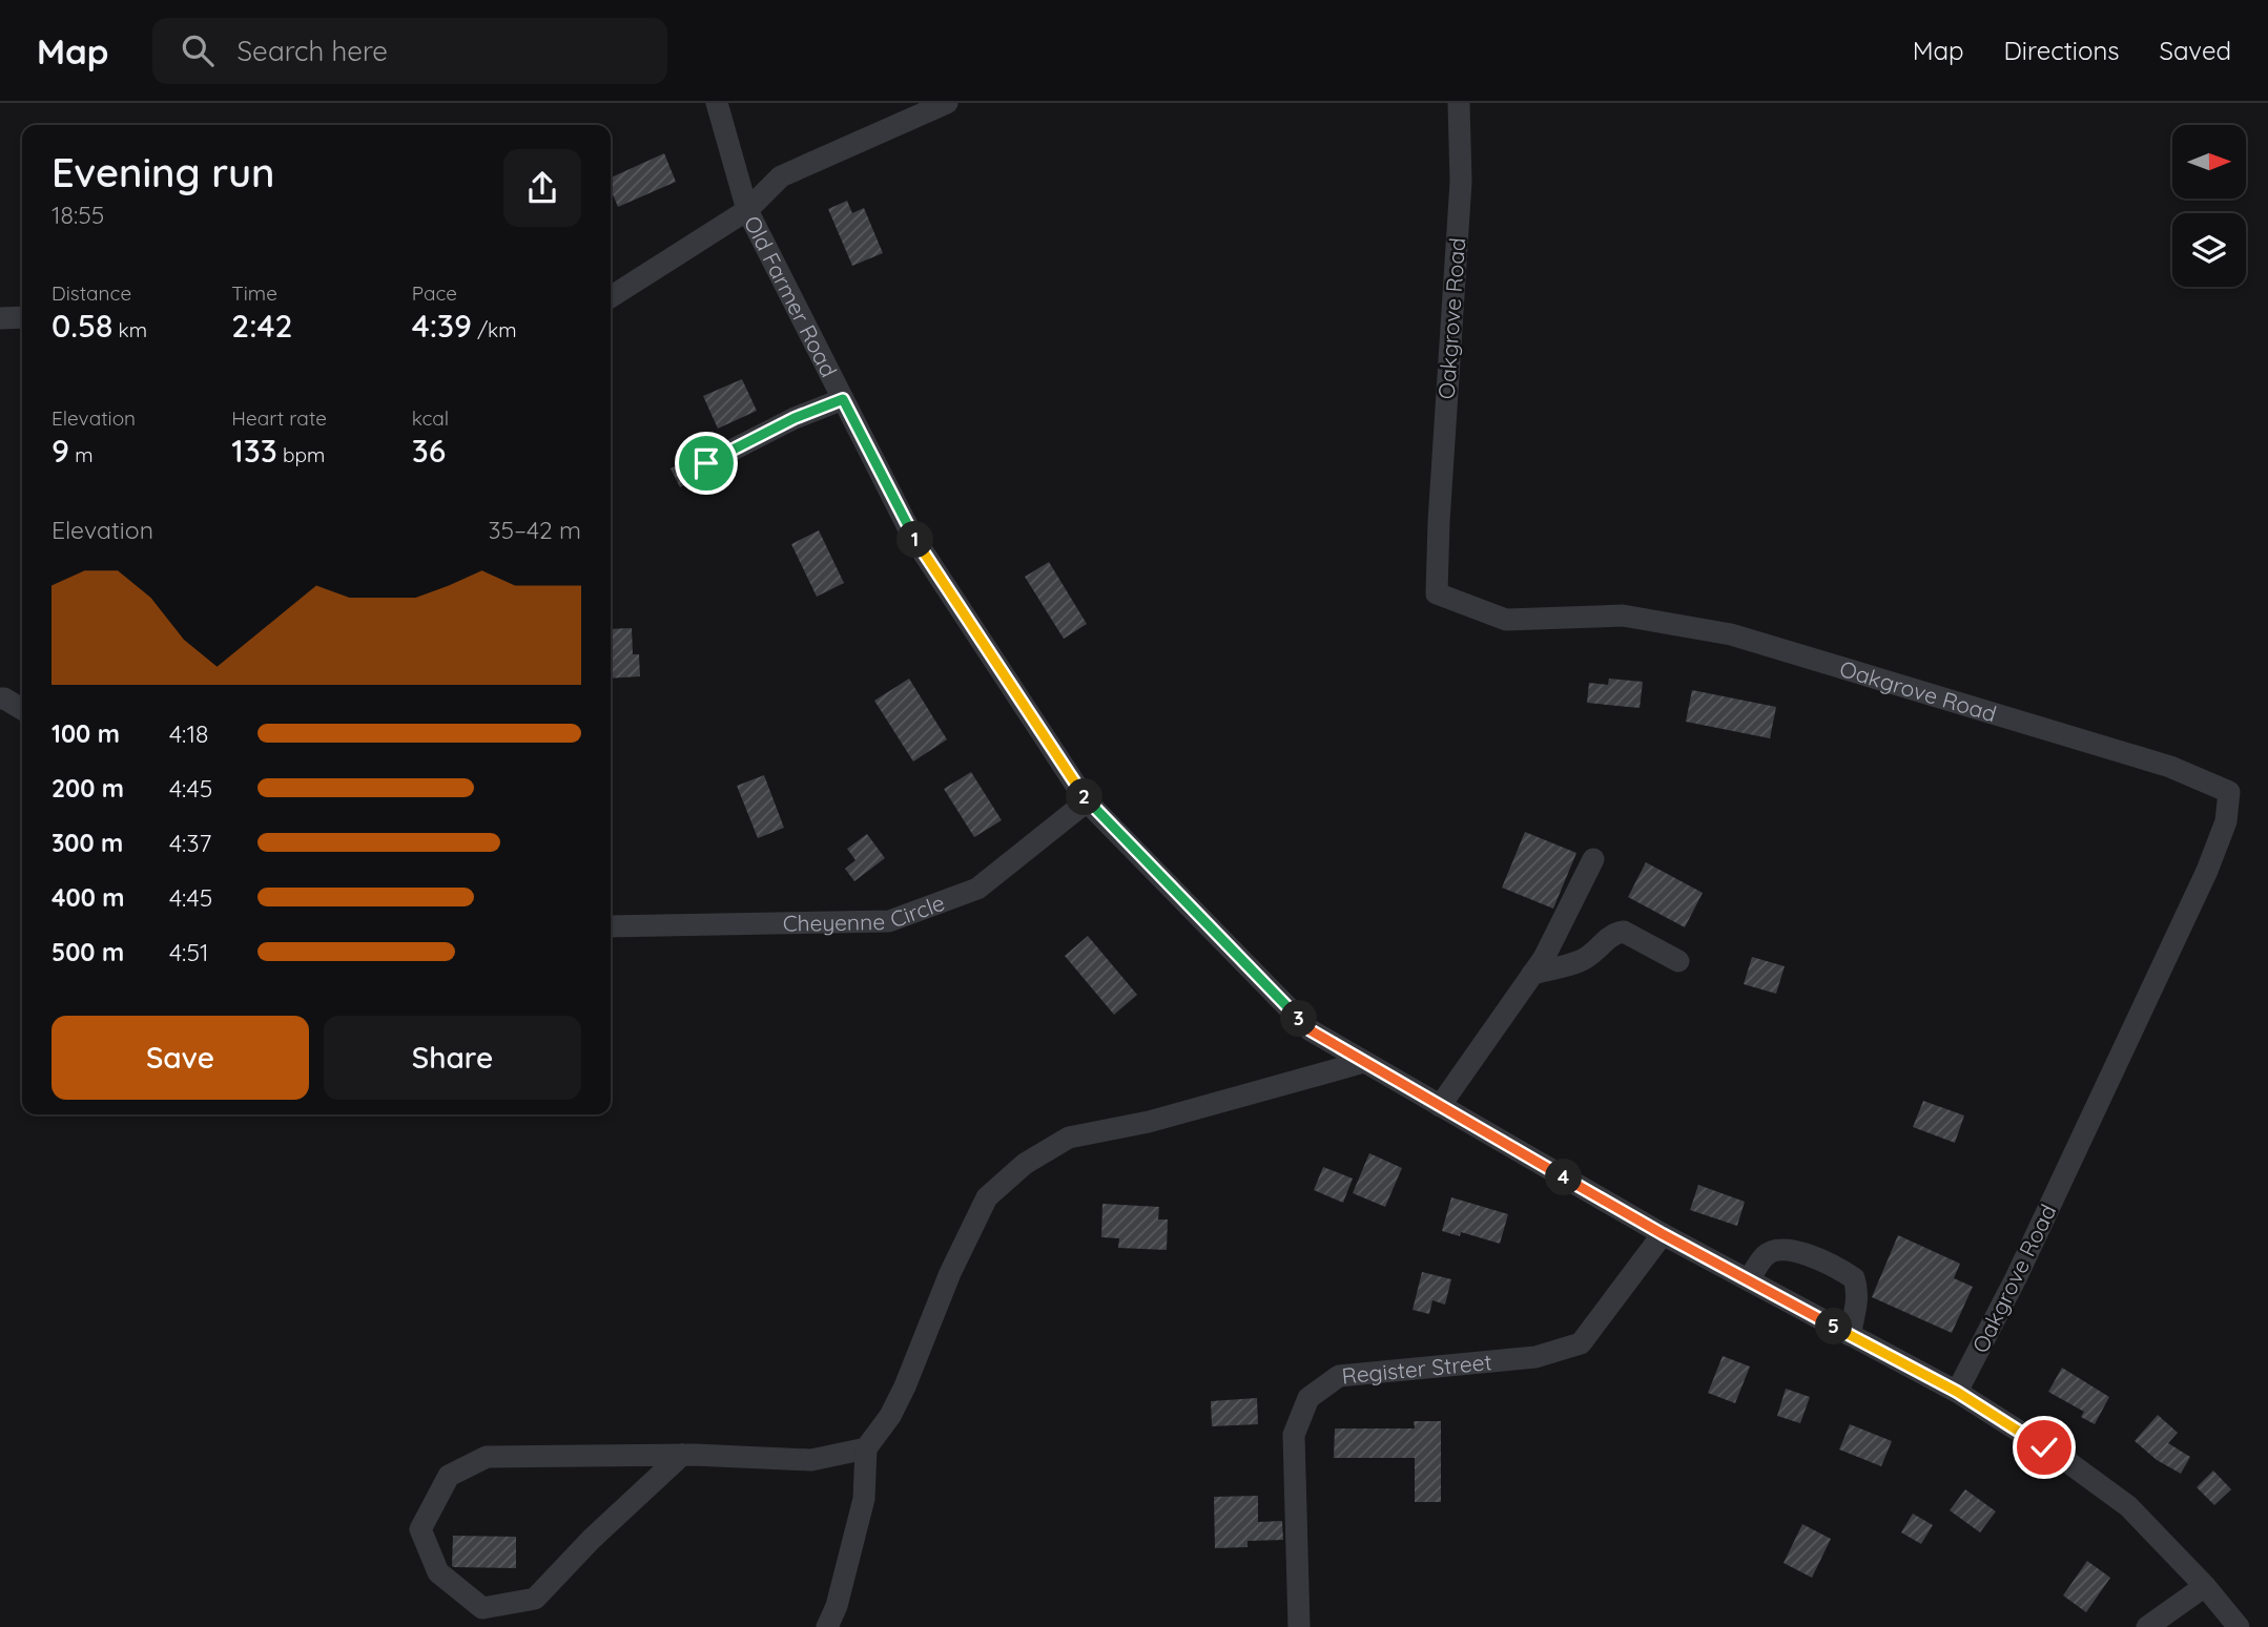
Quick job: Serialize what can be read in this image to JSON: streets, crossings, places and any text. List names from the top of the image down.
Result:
{
  "streets": {
    "street": [
      "Old Farmer Road",
      "Oakgrove Road",
      "Cheyenne Circle",
      "Register Street"
    ]
  },
  "crossings": [
    ["Old Farmer Road", "Oakgrove Road"],
    ["Old Farmer Road", "Cheyenne Circle"],
    ["Old Farmer Road", "Register Street"]
  ],
  "north": "right",
  "page": {
    "header": "Map",
    "search": "Search here",
    "nav": ["Map", "Directions", "Saved"],
    "heading": ["Evening run", "18:55"],
    "stats": [
      ["Distance", "0.58 km"],
      ["Time", "2:42"],
      ["Pace", "4:39 /km"],
      ["Elevation", "9 m"],
      ["Heart rate", "133 bpm"],
      ["kcal", "36"]
    ],
    "chart": ["Elevation", "35–42 m"],
    "pins": [
      "1",
      "2",
      "3",
      "4",
      "5"
    ],
    "list": [
      {
        "name": "100 m",
        "note": "4:18"
      },
      {
        "name": "200 m",
        "note": "4:45"
      },
      {
        "name": "300 m",
        "note": "4:37"
      },
      {
        "name": "400 m",
        "note": "4:45"
      },
      {
        "name": "500 m",
        "note": "4:51"
      }
    ],
    "buttons": ["Save", "Share"]
  }
}
